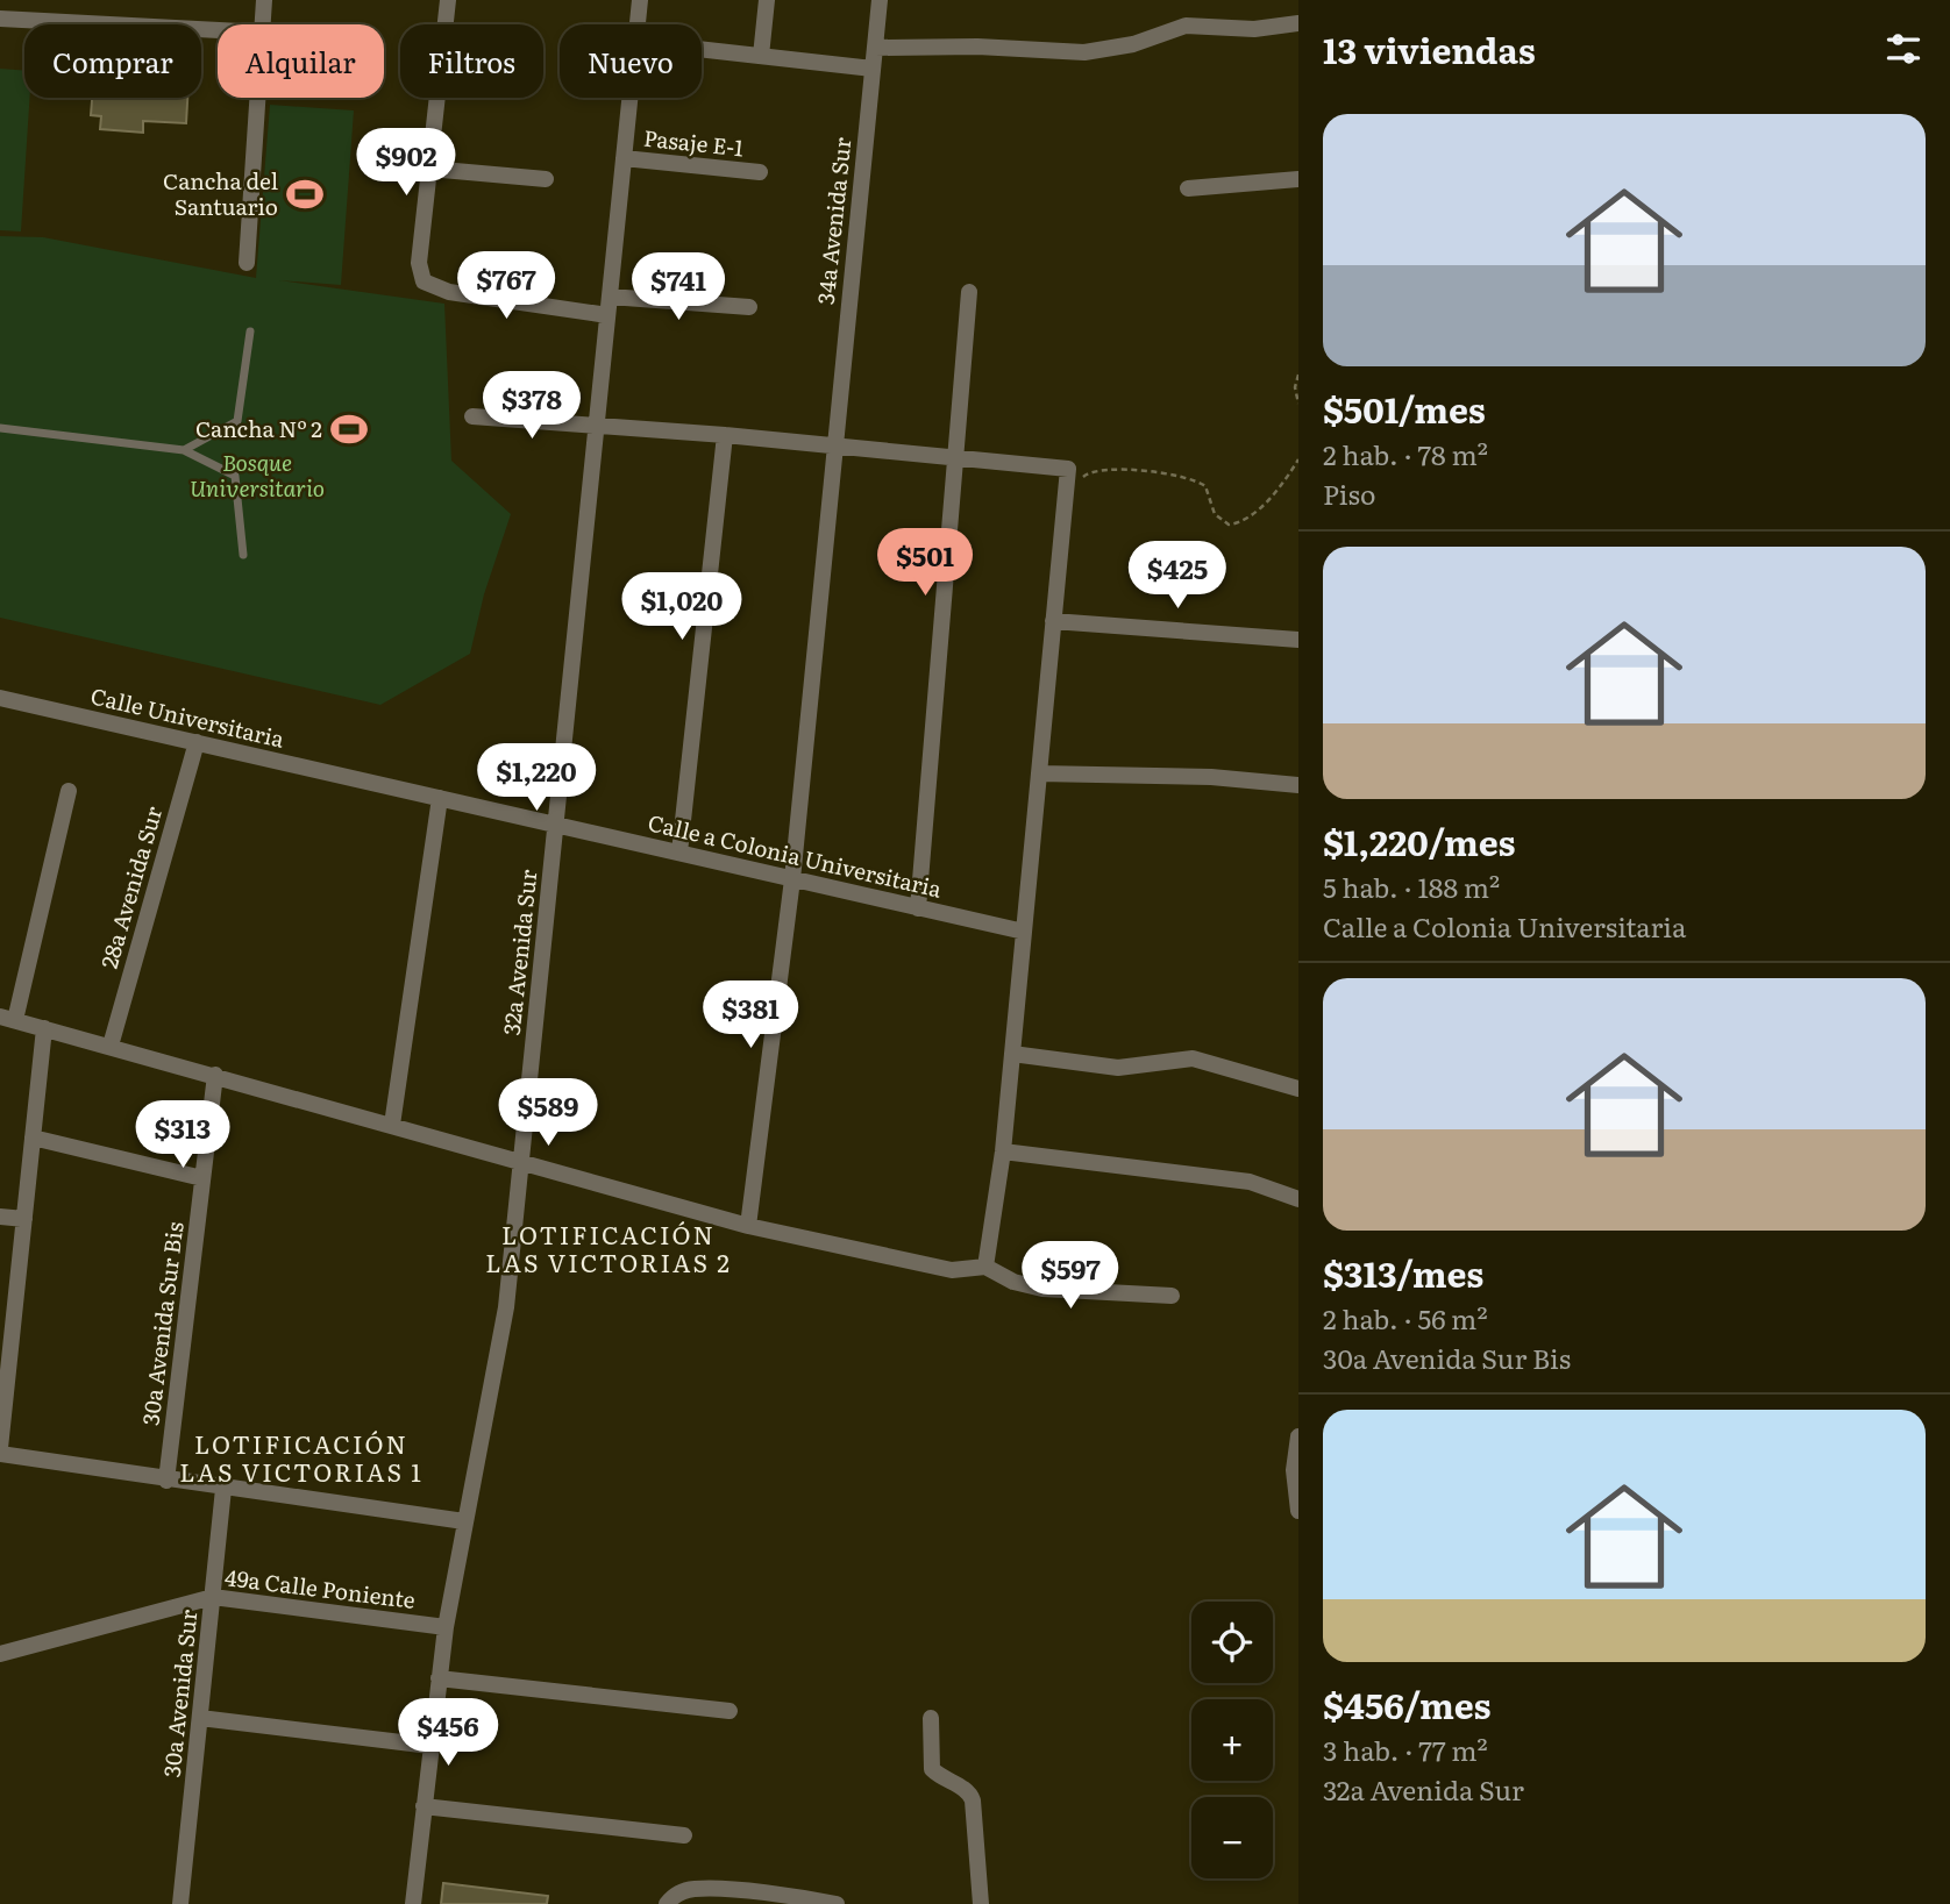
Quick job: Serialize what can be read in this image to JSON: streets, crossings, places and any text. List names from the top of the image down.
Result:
{
  "streets": {
    "street": [
      "Pasaje E-1",
      "34a Avenida Sur",
      "Calle Universitaria",
      "Calle a Colonia Universitaria",
      "28a Avenida Sur",
      "32a Avenida Sur",
      "30a Avenida Sur Bis",
      "49a Calle Poniente",
      "30a Avenida Sur"
    ]
  },
  "crossings": [
    ["Pasaje E-1", "32a Avenida Sur"],
    ["34a Avenida Sur", "Calle a Colonia Universitaria"],
    ["Calle Universitaria", "Calle a Colonia Universitaria"],
    ["Calle Universitaria", "28a Avenida Sur"],
    ["Calle a Colonia Universitaria", "32a Avenida Sur"],
    ["32a Avenida Sur", "49a Calle Poniente"],
    ["49a Calle Poniente", "30a Avenida Sur"]
  ],
  "districts": ["LOTIFICACIÓN LAS VICTORIAS 2", "LOTIFICACIÓN LAS VICTORIAS 1"],
  "parks": ["Bosque Universitario"],
  "places": {
    "sports": ["Cancha del Santuario", "Cancha Nº 2"]
  },
  "page": {
    "heading": "13 viviendas",
    "chip": [
      "Comprar",
      "Alquilar",
      "Filtros",
      "Nuevo"
    ],
    "list": [
      {
        "name": "$501/mes",
        "note": "2 hab. · 78 m² · Piso"
      },
      {
        "name": "$1,220/mes",
        "note": "5 hab. · 188 m² · Calle a Colonia Universitaria"
      },
      {
        "name": "$313/mes",
        "note": "2 hab. · 56 m² · 30a Avenida Sur Bis"
      },
      {
        "name": "$456/mes",
        "note": "3 hab. · 77 m² · 32a Avenida Sur"
      }
    ],
    "price": [
      "$902",
      "$767",
      "$741",
      "$378",
      "$501",
      "$425",
      "$1,020",
      "$1,220",
      "$381",
      "$589",
      "$313",
      "$597",
      "$456"
    ],
    "map_buttons": ["+", "−"]
  }
}
